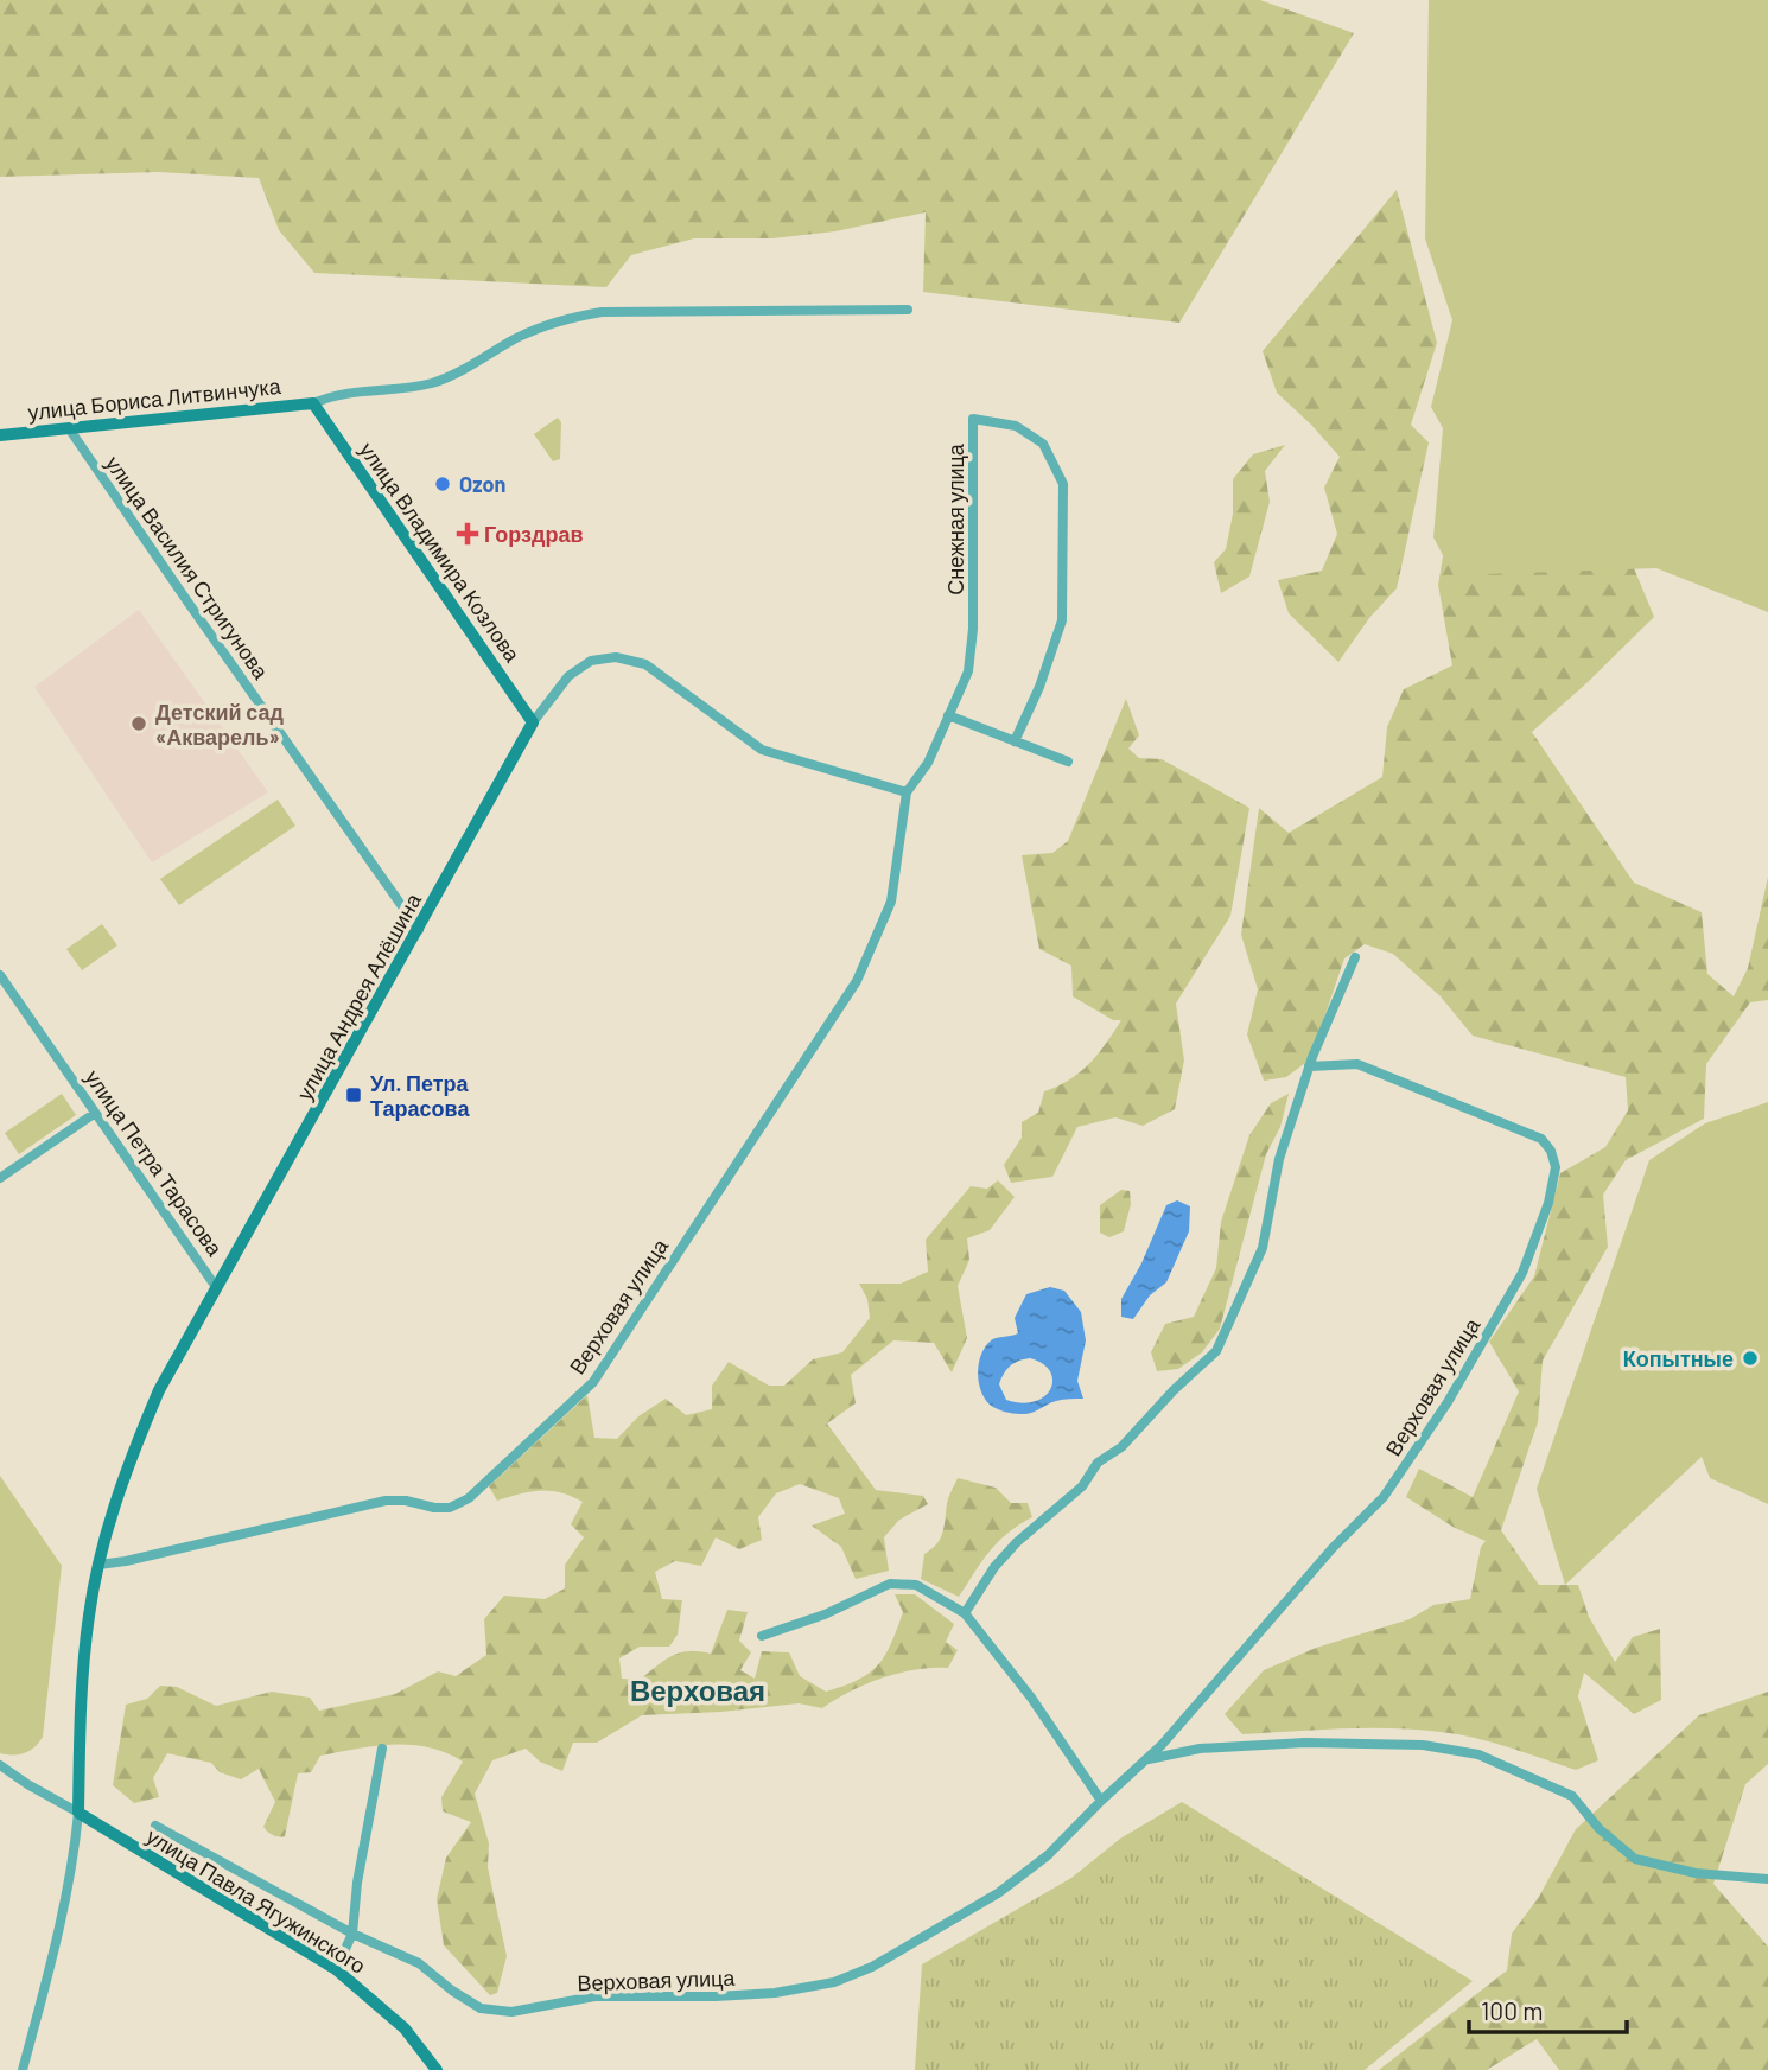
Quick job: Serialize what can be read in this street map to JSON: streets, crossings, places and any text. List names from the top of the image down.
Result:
{
  "streets": {
    "street": [
      "улица Бориса Литвинчука",
      "Снежная улица",
      "улица Владимира Козлова",
      "улица Василия Стригунова",
      "улица Андрея Алёшина",
      "улица Петра Тарасова",
      "Верховая улица",
      "улица Павла Ягужинского"
    ]
  },
  "crossings": [
    ["улица Бориса Литвинчука", "улица Владимира Козлова"],
    ["улица Бориса Литвинчука", "улица Василия Стригунова"],
    ["Снежная улица", "Верховая улица"],
    ["улица Владимира Козлова", "улица Андрея Алёшина"],
    ["улица Василия Стригунова", "улица Андрея Алёшина"],
    ["улица Андрея Алёшина", "улица Петра Тарасова"],
    ["улица Петра Тарасова", "Верховая улица"],
    ["улица Петра Тарасова", "улица Павла Ягужинского"]
  ],
  "districts": ["Верховая"],
  "places": {
    "other": ["Ozon", "Детский сад «Акварель»", "Копытные"],
    "health": ["Горздрав"],
    "transit": ["Ул. Петра Тарасова"]
  },
  "scale_bar": "100 m"
}
